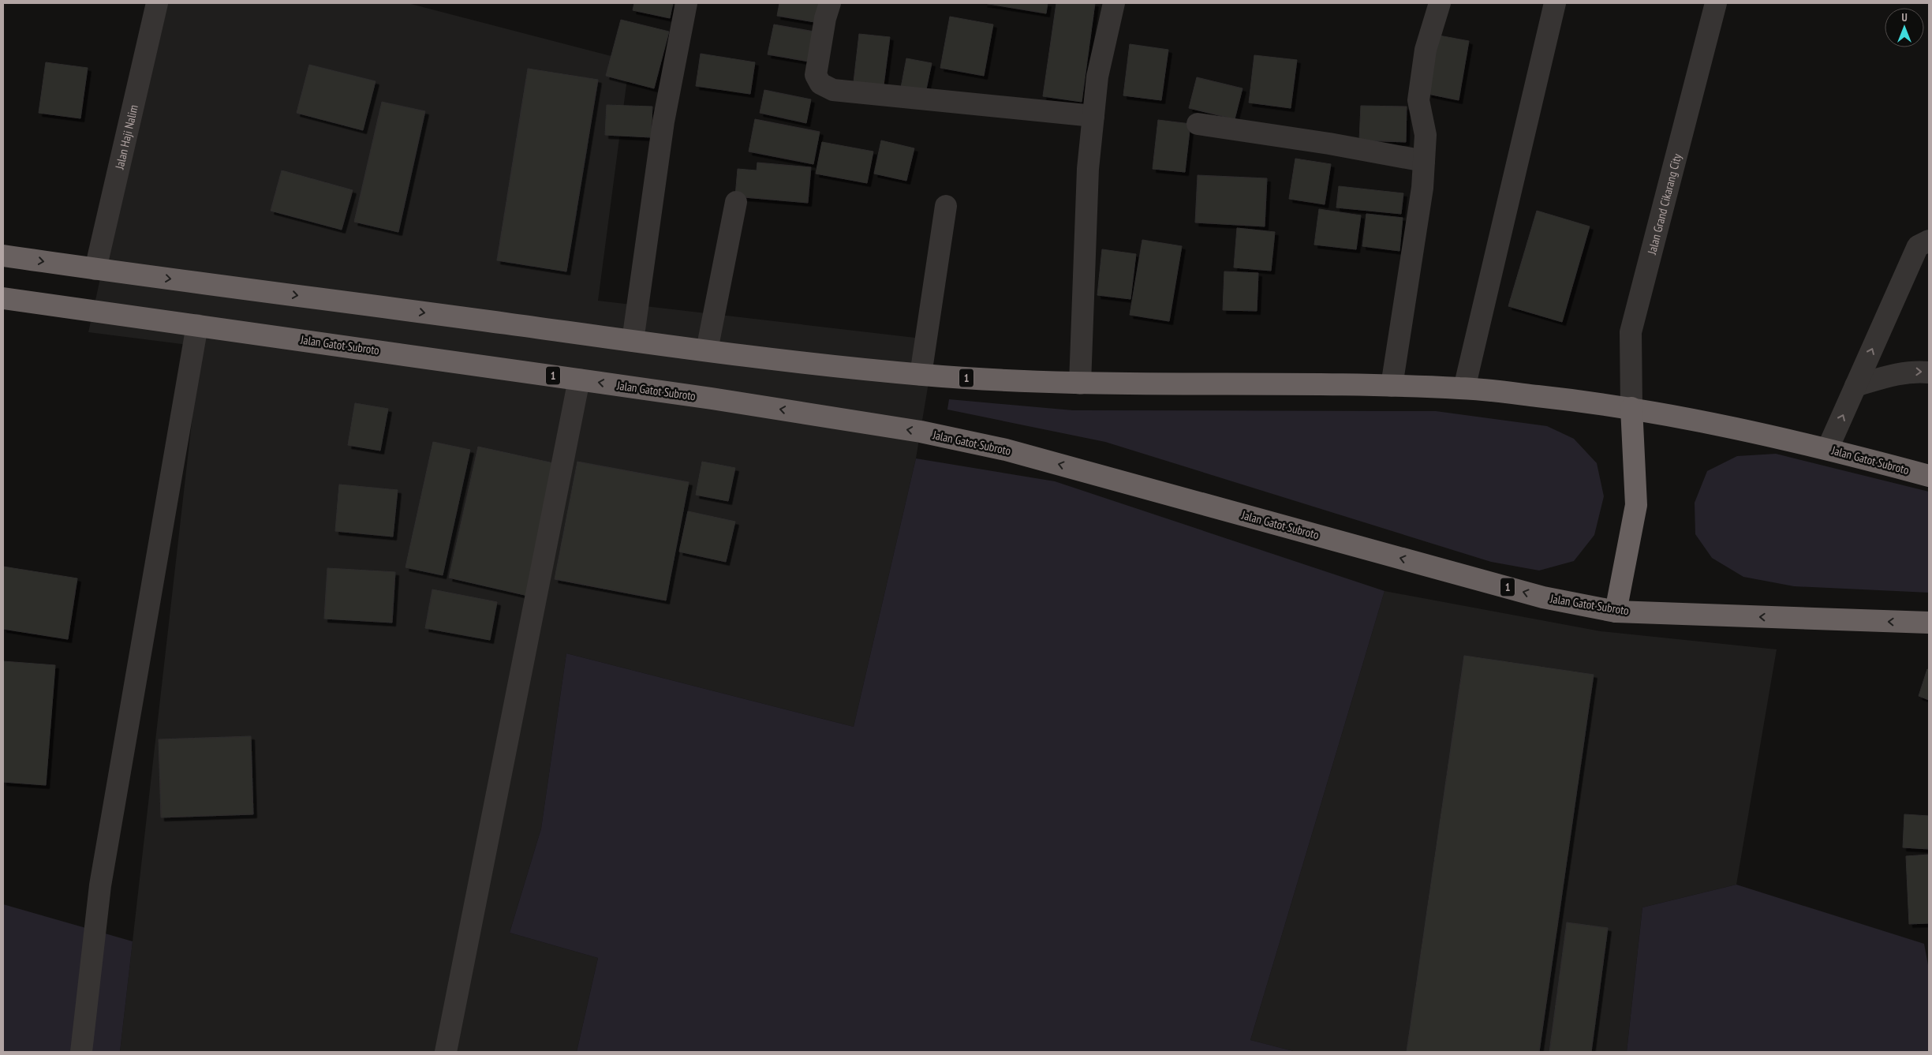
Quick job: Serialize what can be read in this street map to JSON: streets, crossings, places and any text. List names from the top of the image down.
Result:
{
  "streets": {
    "highway": ["Jalan Gatot Subroto", "1"],
    "street": ["Jalan Haji Nalim", "Jalan Grand Cikarang City"]
  },
  "crossings": [
    ["Jalan Haji Nalim", "Jalan Gatot Subroto"],
    ["Jalan Grand Cikarang City", "Jalan Gatot Subroto"]
  ],
  "north": "top"
}
